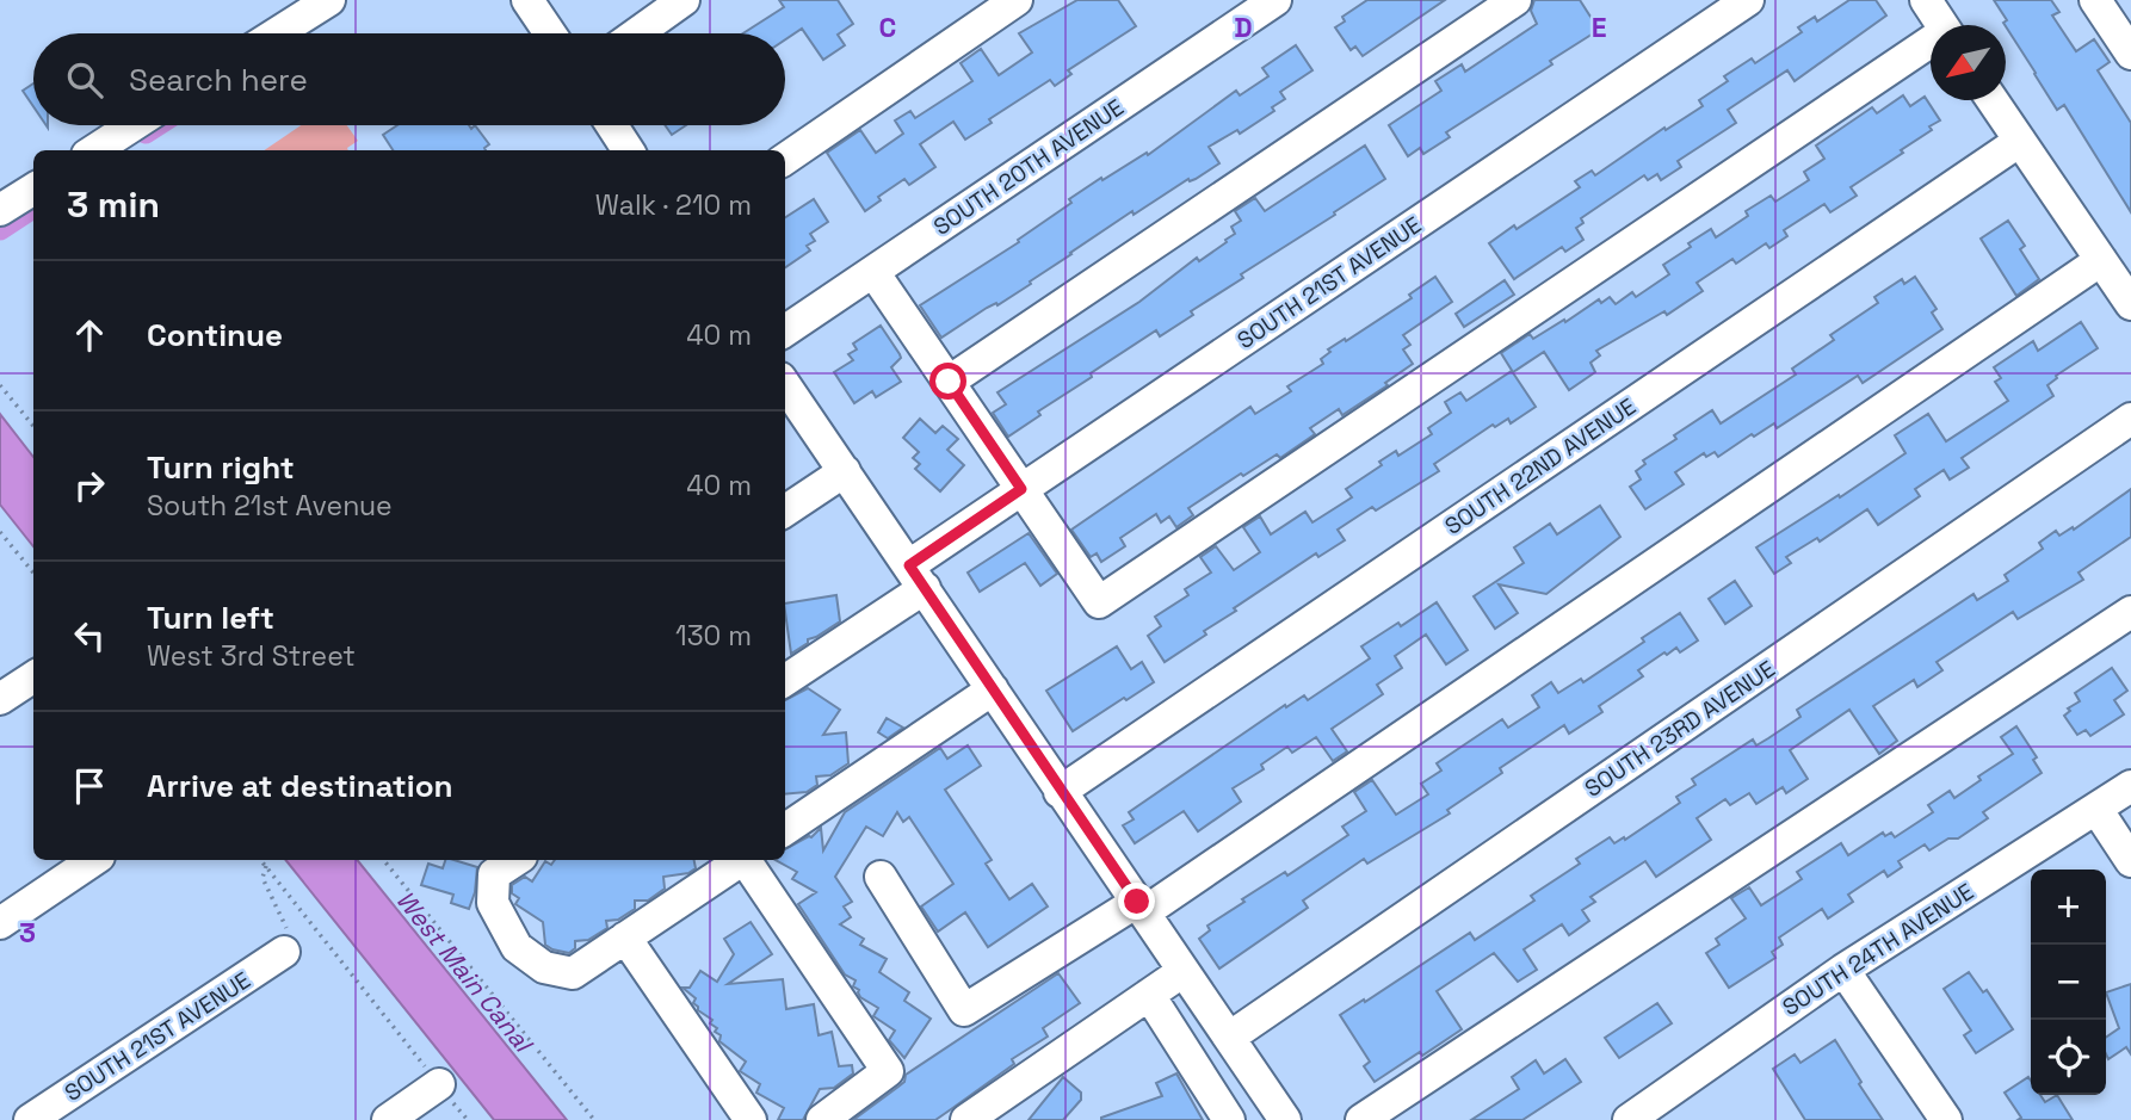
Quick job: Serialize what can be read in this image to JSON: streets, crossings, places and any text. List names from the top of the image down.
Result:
{
  "streets": {
    "street": [
      "SOUTH 20TH AVENUE",
      "SOUTH 21ST AVENUE",
      "SOUTH 22ND AVENUE",
      "SOUTH 23RD AVENUE",
      "SOUTH 24TH AVENUE"
    ]
  },
  "water": ["West Main Canal"],
  "north": "bottom left",
  "page": {
    "search": "Search here",
    "heading": ["3 min", "Walk · 210 m"],
    "list": [
      ["Continue", "40 m"],
      ["Turn right", "South 21st Avenue", "40 m"],
      ["Turn left", "West 3rd Street", "130 m"],
      "Arrive at destination"
    ],
    "map_buttons": ["+", "−"]
  },
  "grid": {
    "columns": ["C", "D", "E"],
    "rows": ["3"]
  }
}
